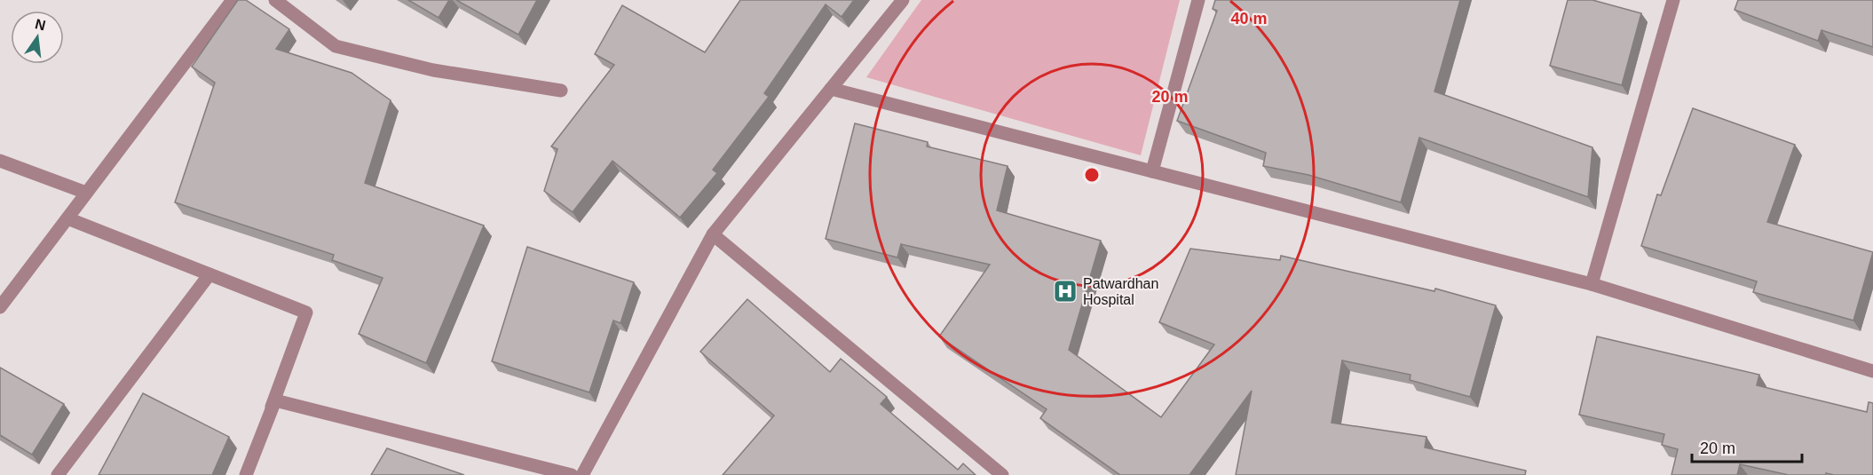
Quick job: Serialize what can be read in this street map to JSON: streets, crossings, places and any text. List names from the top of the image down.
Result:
{
  "places": {
    "hospital": ["Patwardhan Hospital"]
  },
  "scale_bar": "20 m",
  "north": "top",
  "rings": ["40 m", "20 m"]
}
